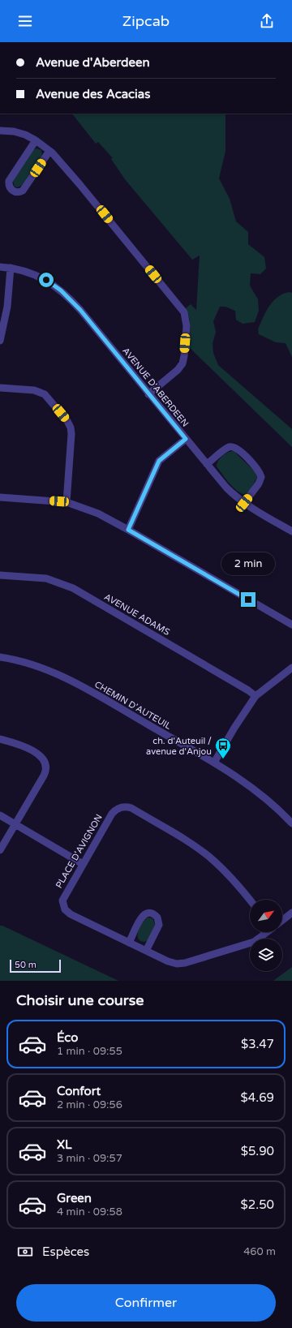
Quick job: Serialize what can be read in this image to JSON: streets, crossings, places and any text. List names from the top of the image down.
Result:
{
  "streets": {
    "street": [
      "AVENUE D'ABERDEEN",
      "AVENUE ADAMS",
      "CHEMIN D'AUTEUIL",
      "PLACE D'AVIGNON"
    ]
  },
  "places": {
    "bus stop": ["ch. d'Auteuil / avenue d'Anjou"]
  },
  "scale_bar": "50 m",
  "north": "top right",
  "page": {
    "header": "Zipcab",
    "banner": ["Avenue d'Aberdeen", "Avenue des Acacias"],
    "bubble": "2 min",
    "scale": "50 m",
    "heading": "Choisir une course",
    "list": [
      {
        "name": "Éco",
        "note": "1 min · 09:55",
        "value": "$3.47"
      },
      {
        "name": "Confort",
        "note": "2 min · 09:56",
        "value": "$4.69"
      },
      {
        "name": "XL",
        "note": "3 min · 09:57",
        "value": "$5.90"
      },
      {
        "name": "Green",
        "note": "4 min · 09:58",
        "value": "$2.50"
      }
    ],
    "pay": ["Espèces", "460 m"],
    "buttons": "Confirmer"
  }
}
